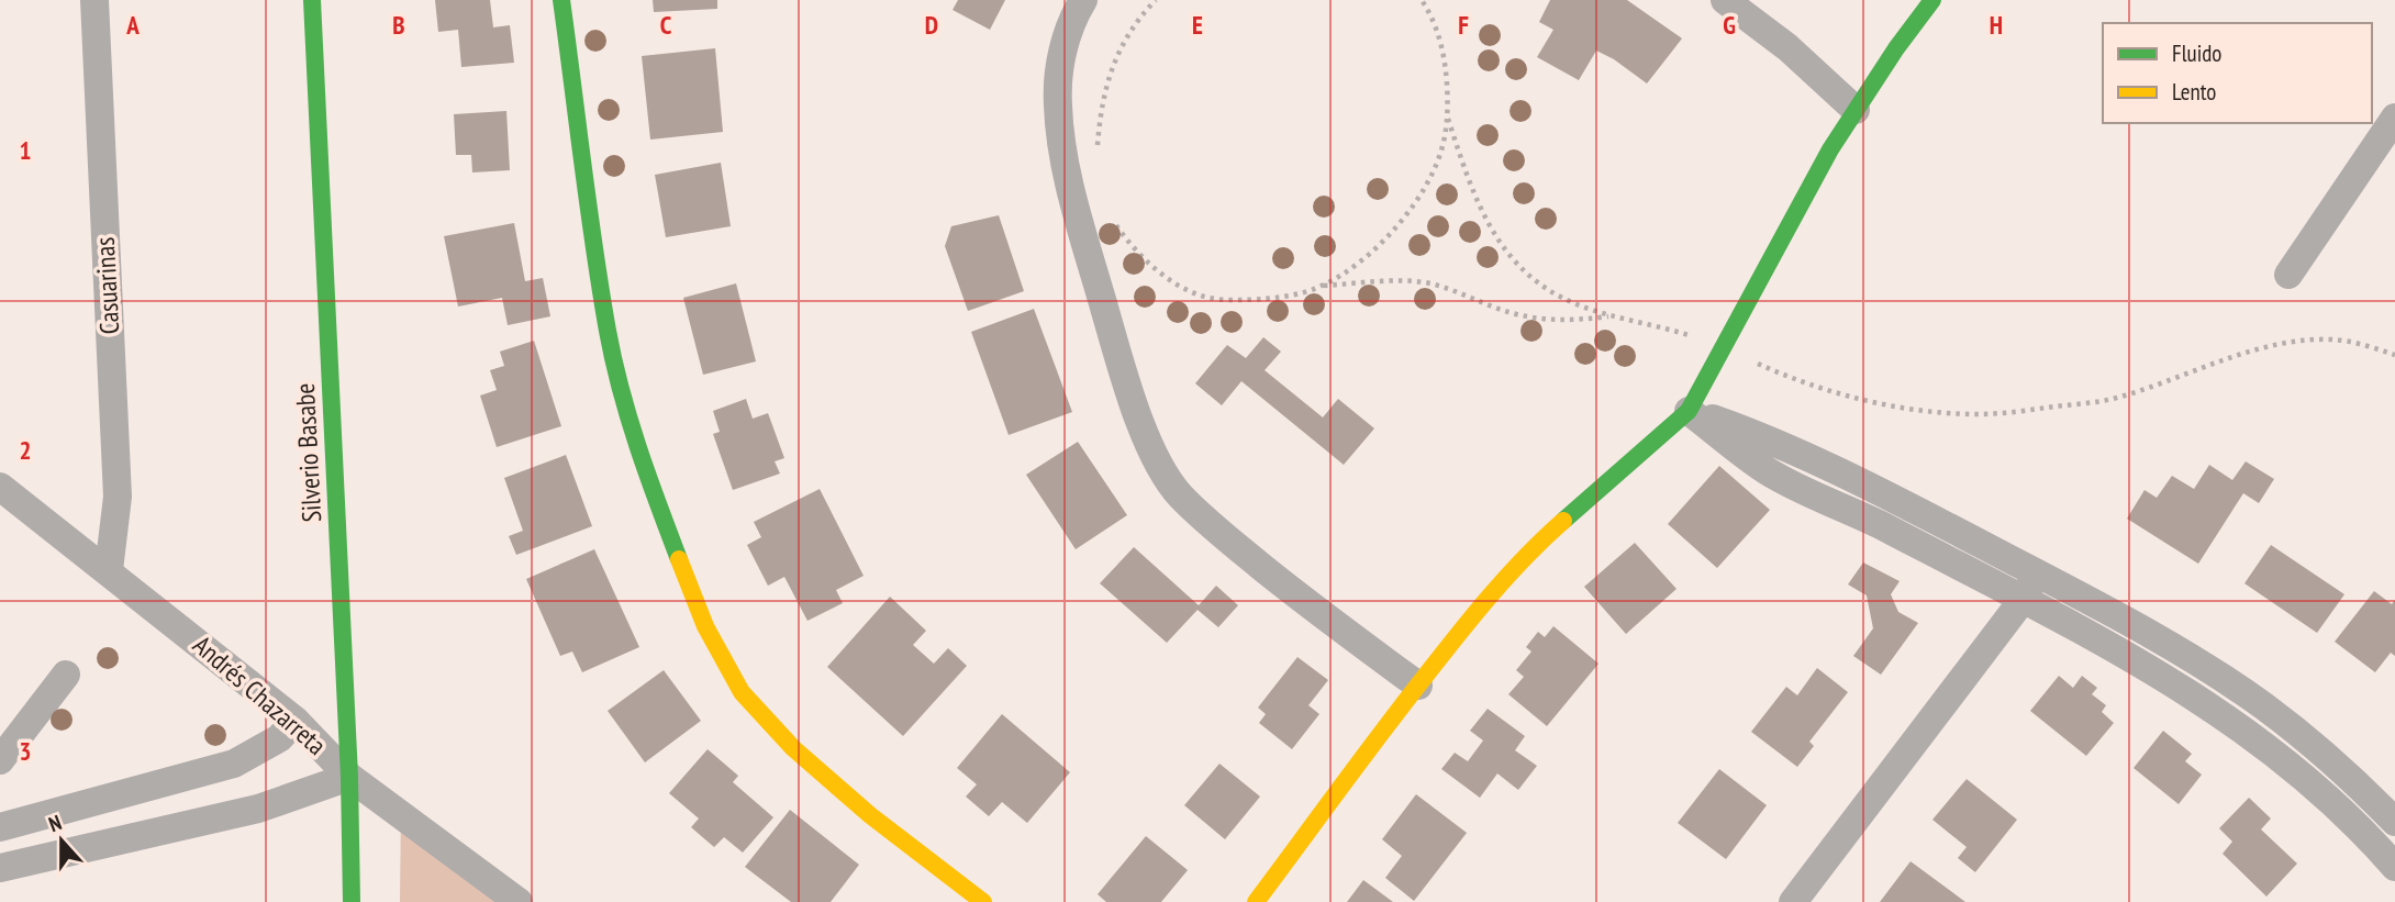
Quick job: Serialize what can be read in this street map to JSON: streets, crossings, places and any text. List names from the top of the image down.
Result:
{
  "streets": {
    "street": ["Casuarinas", "Silverio Basabe", "Andrés Chazarreta"]
  },
  "crossings": [
    ["Casuarinas", "Andrés Chazarreta"],
    ["Silverio Basabe", "Andrés Chazarreta"]
  ],
  "legend": ["Fluido", "Lento"],
  "north": "top",
  "grid": {
    "columns": [
      "A",
      "B",
      "C",
      "D",
      "E",
      "F",
      "G",
      "H"
    ],
    "rows": ["1", "2", "3"]
  }
}
